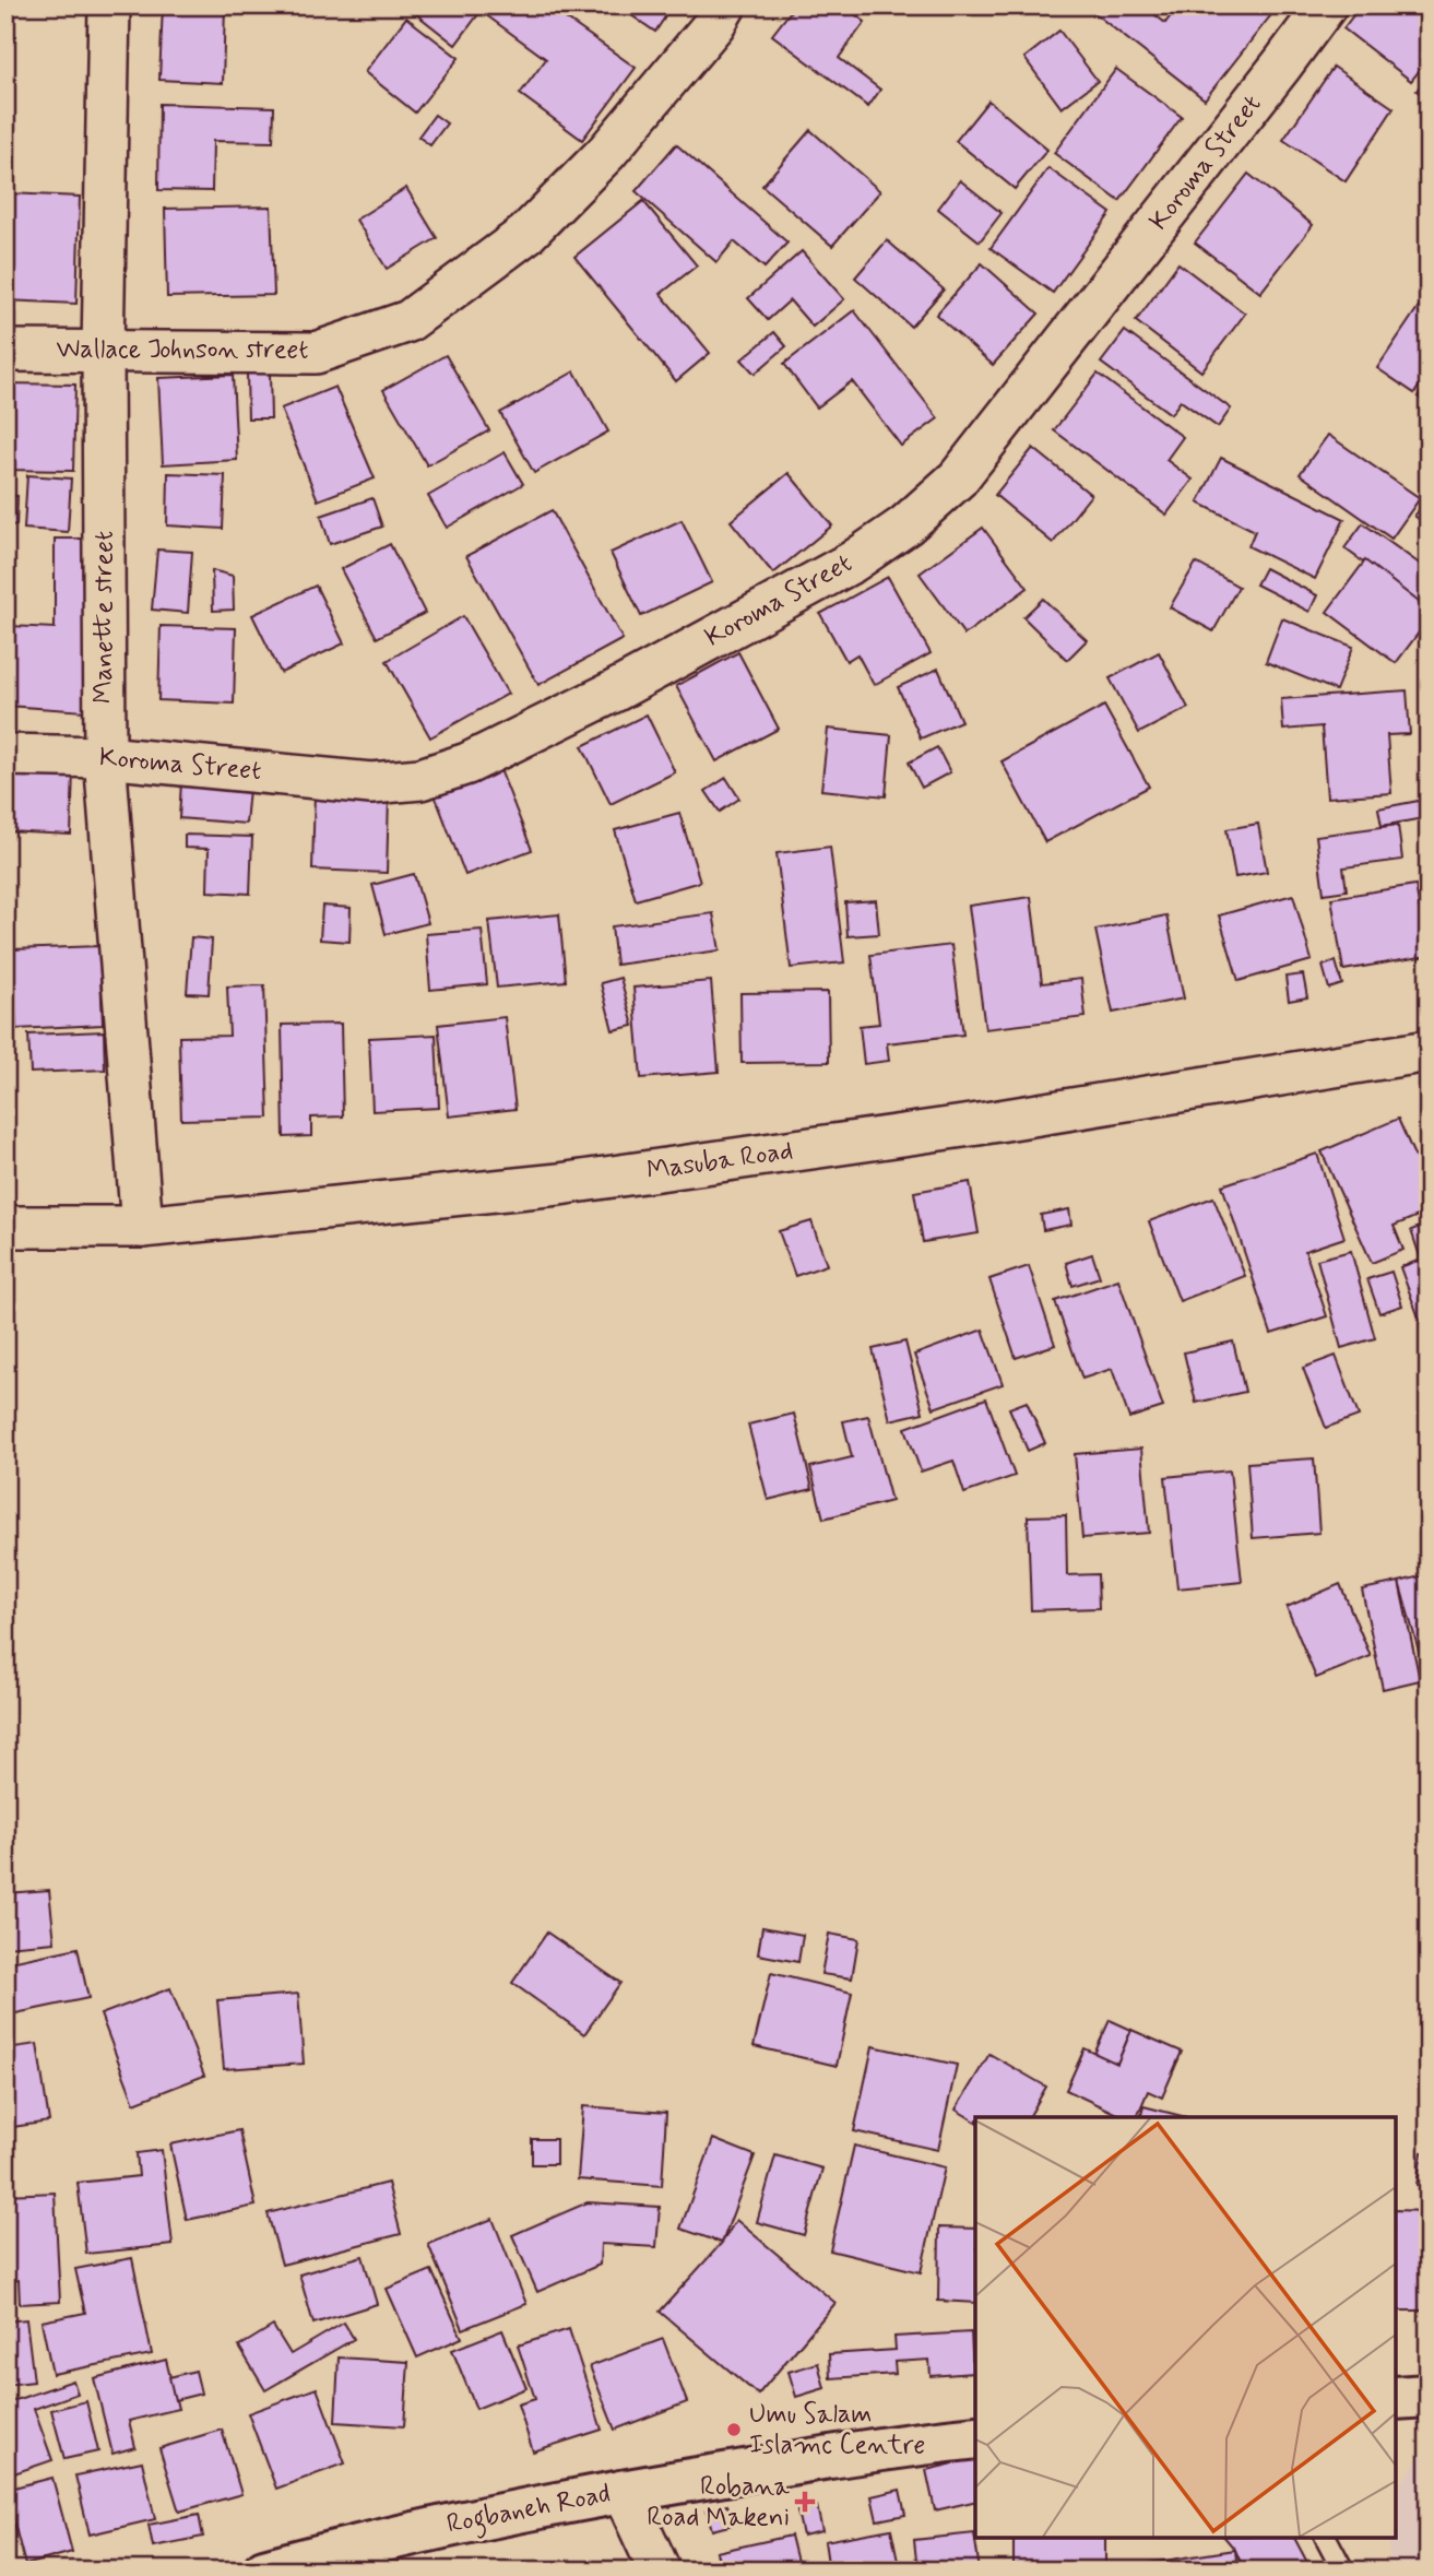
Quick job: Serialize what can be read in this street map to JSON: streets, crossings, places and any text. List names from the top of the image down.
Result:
{
  "streets": {
    "main road": ["Rogbaneh Road"],
    "street": [
      "Koroma Street",
      "Wallace Johnson street",
      "Manette street",
      "Masuba Road"
    ]
  },
  "crossings": [
    ["Koroma Street", "Manette street"],
    ["Wallace Johnson street", "Manette street"],
    ["Manette street", "Masuba Road"]
  ],
  "places": {
    "other": ["Umu Salam Islamc Centre"],
    "health": ["Robana Road Makeni"]
  }
}
